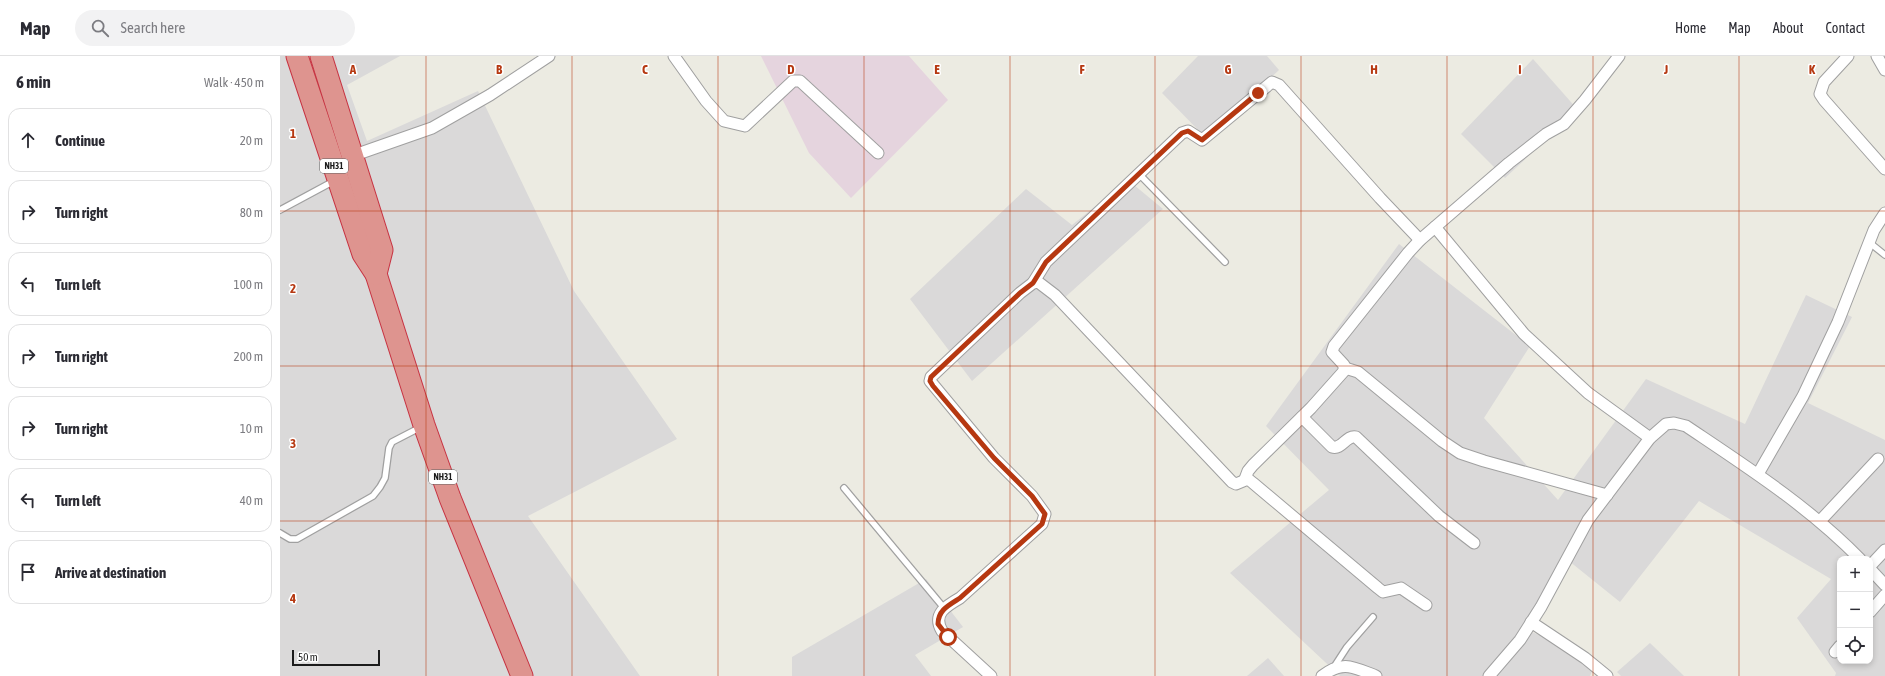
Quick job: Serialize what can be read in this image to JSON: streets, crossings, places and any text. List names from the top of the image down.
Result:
{
  "streets": {
    "highway": ["NH31"]
  },
  "scale_bar": "50 m",
  "page": {
    "header": "Map",
    "search": "Search here",
    "nav": [
      "Home",
      "Map",
      "About",
      "Contact"
    ],
    "heading": ["6 min", "Walk · 450 m"],
    "list": [
      ["Continue", "20 m"],
      ["Turn right", "80 m"],
      ["Turn left", "100 m"],
      ["Turn right", "200 m"],
      ["Turn right", "10 m"],
      ["Turn left", "40 m"],
      "Arrive at destination"
    ],
    "map_buttons": ["+", "−"],
    "scale": "50 m"
  },
  "grid": {
    "columns": [
      "A",
      "B",
      "C",
      "D",
      "E",
      "F",
      "G",
      "H",
      "I",
      "J",
      "K"
    ],
    "rows": [
      "1",
      "2",
      "3",
      "4"
    ]
  }
}
